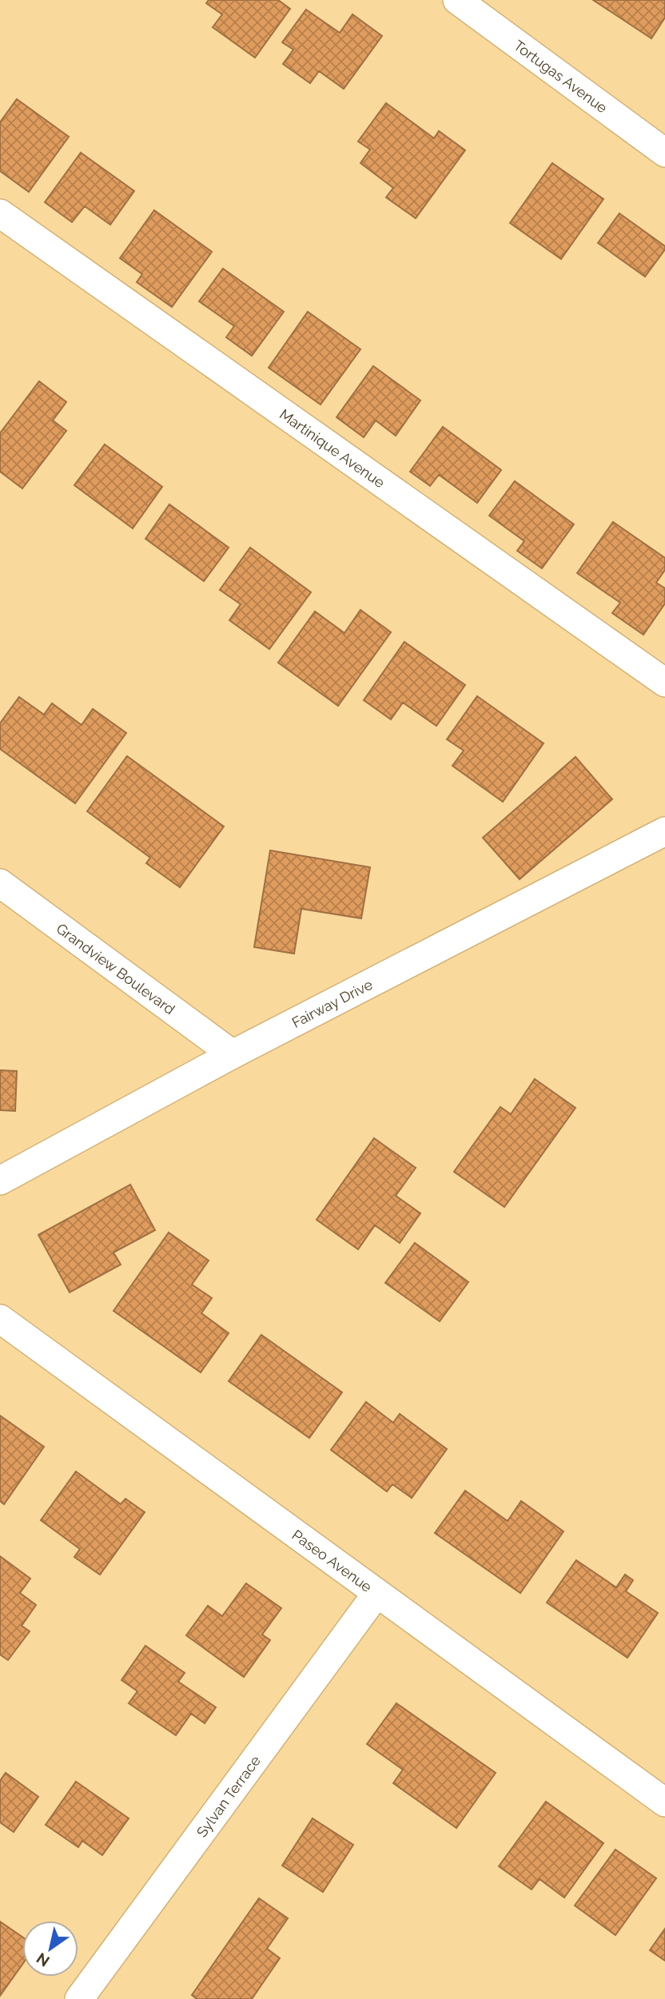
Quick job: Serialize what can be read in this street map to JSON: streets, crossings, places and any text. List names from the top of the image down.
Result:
{
  "streets": {
    "street": [
      "Tortugas Avenue",
      "Martinique Avenue",
      "Grandview Boulevard",
      "Fairway Drive",
      "Paseo Avenue",
      "Sylvan Terrace"
    ]
  },
  "crossings": [
    ["Grandview Boulevard", "Fairway Drive"],
    ["Paseo Avenue", "Sylvan Terrace"]
  ],
  "north": "bottom left"
}
